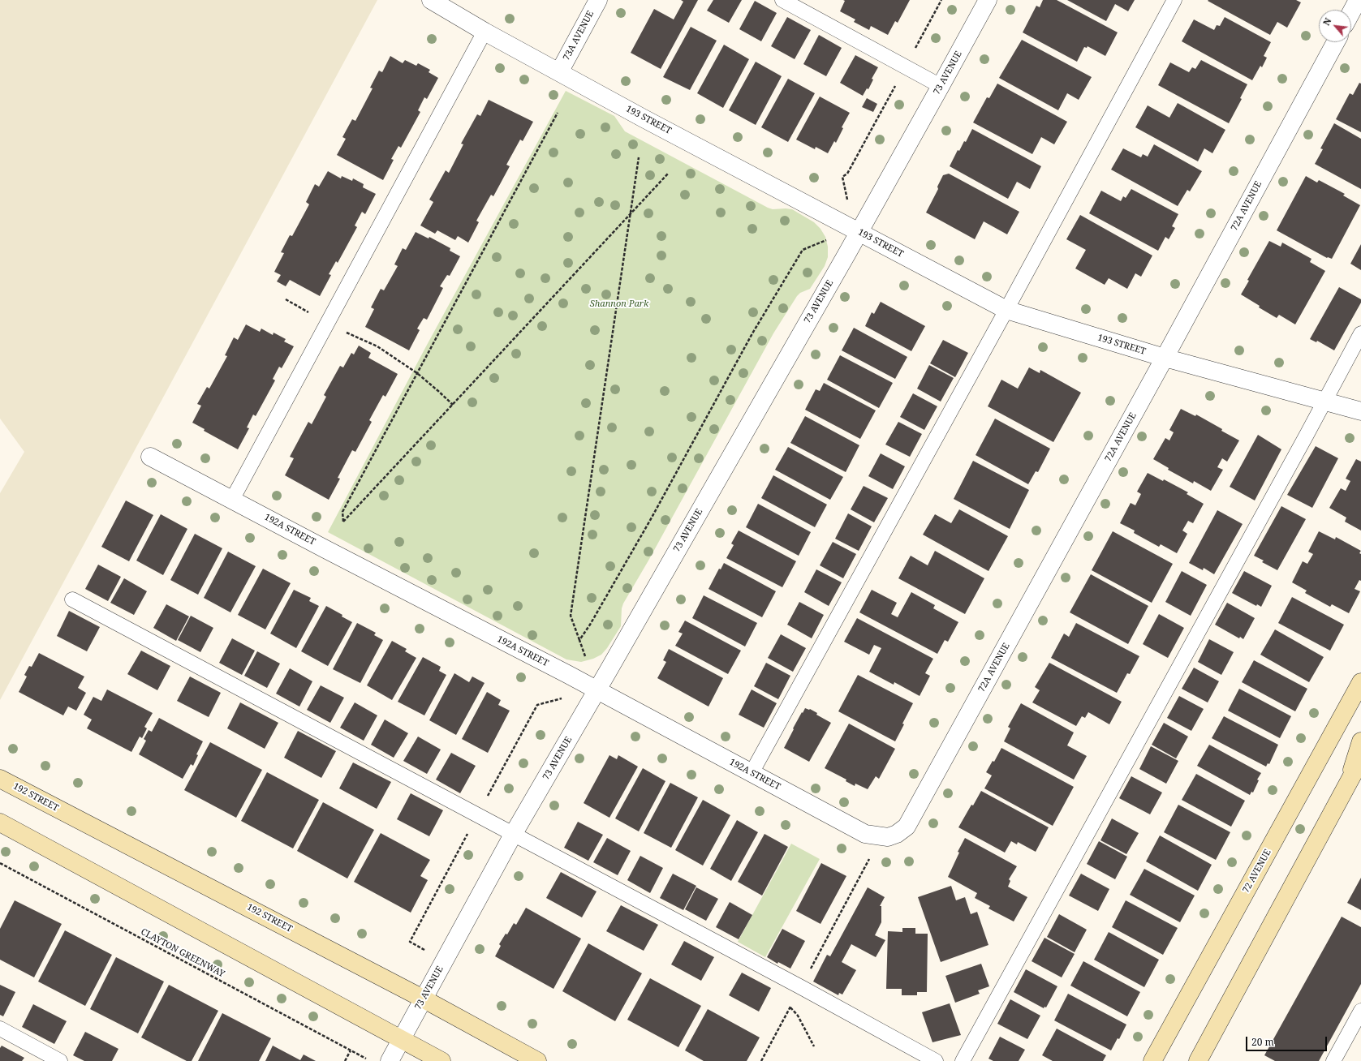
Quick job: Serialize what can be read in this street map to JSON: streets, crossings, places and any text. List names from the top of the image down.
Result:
{
  "streets": {
    "main road": ["192 STREET", "72 AVENUE"],
    "street": [
      "73A AVENUE",
      "73 AVENUE",
      "193 STREET",
      "72A AVENUE",
      "192A STREET"
    ],
    "path": ["CLAYTON GREENWAY"]
  },
  "crossings": [
    ["73A AVENUE", "193 STREET"],
    ["73 AVENUE", "193 STREET"],
    ["73 AVENUE", "192A STREET"],
    ["73 AVENUE", "192 STREET"],
    ["193 STREET", "72A AVENUE"],
    ["72A AVENUE", "192A STREET"]
  ],
  "parks": ["Shannon Park"],
  "scale_bar": "20 m",
  "north": "top left"
}
